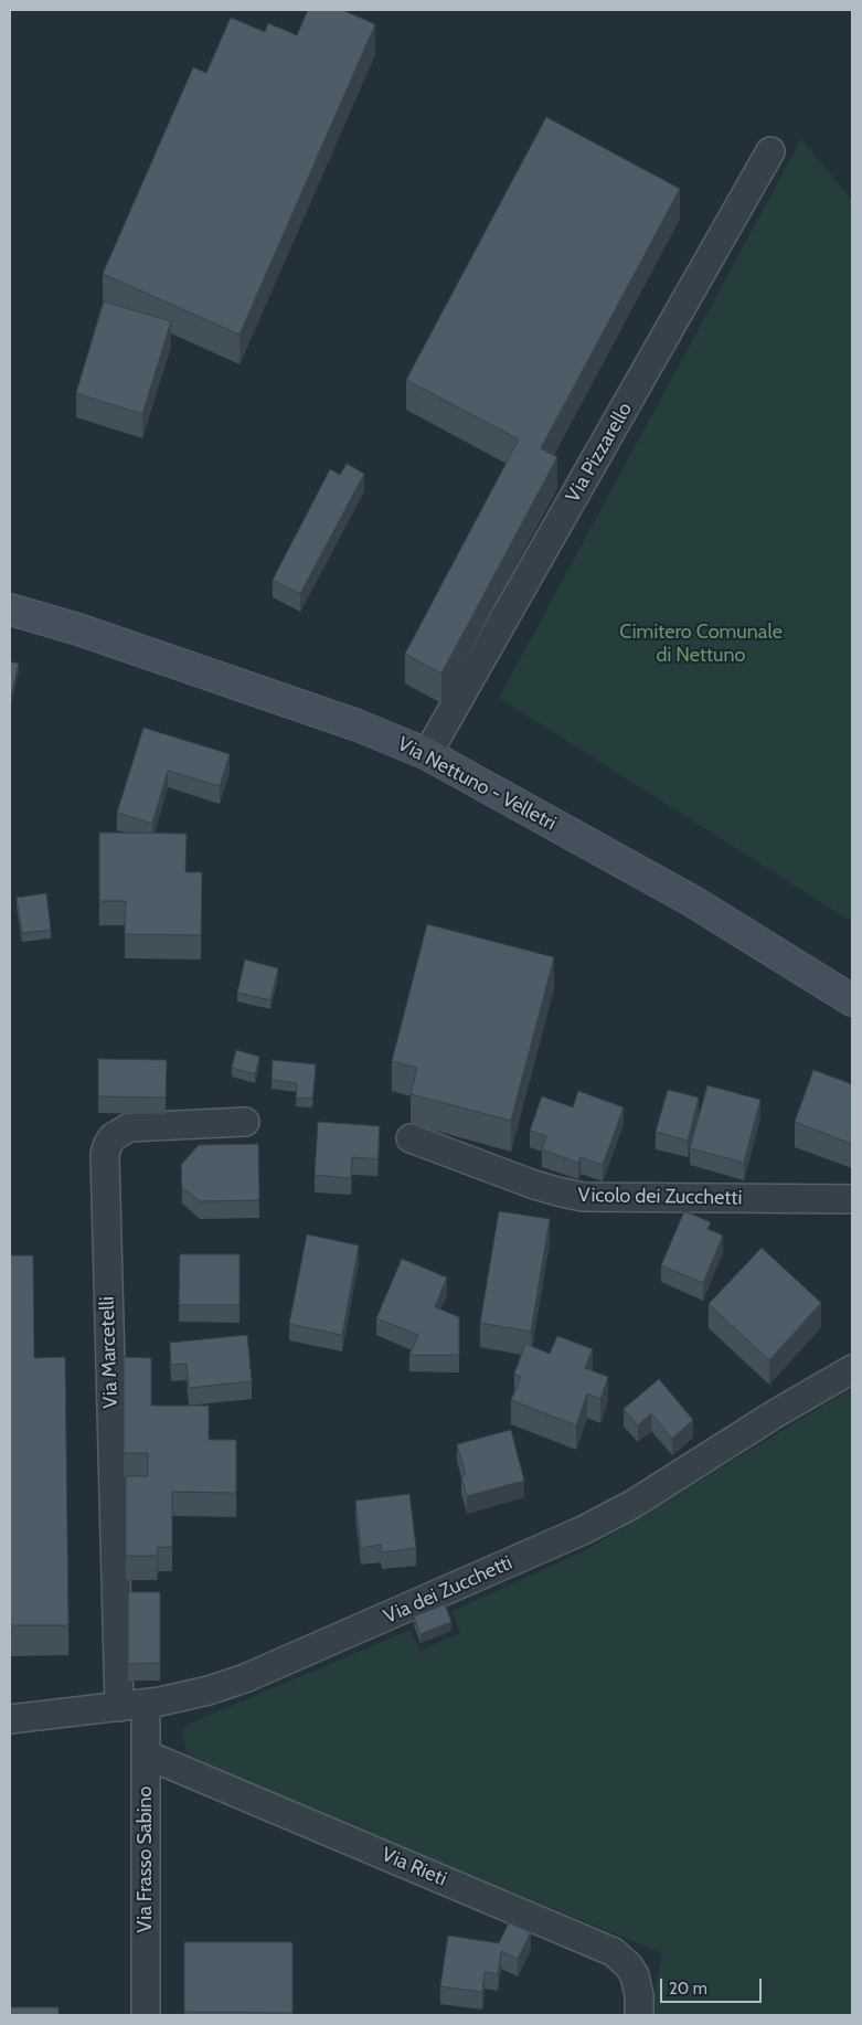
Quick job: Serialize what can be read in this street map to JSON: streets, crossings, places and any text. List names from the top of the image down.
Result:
{
  "streets": {
    "main road": ["Via Nettuno - Velletri"],
    "street": [
      "Via Pizzarello",
      "Vicolo dei Zucchetti",
      "Via Marcetelli",
      "Via dei Zucchetti",
      "Via Frasso Sabino",
      "Via Rieti"
    ]
  },
  "crossings": [
    ["Via Pizzarello", "Via Nettuno - Velletri"],
    ["Via Marcetelli", "Via dei Zucchetti"],
    ["Via Marcetelli", "Via Frasso Sabino"],
    ["Via dei Zucchetti", "Via Frasso Sabino"],
    ["Via Frasso Sabino", "Via Rieti"]
  ],
  "parks": ["Cimitero Comunale di Nettuno"],
  "scale_bar": "20 m"
}
